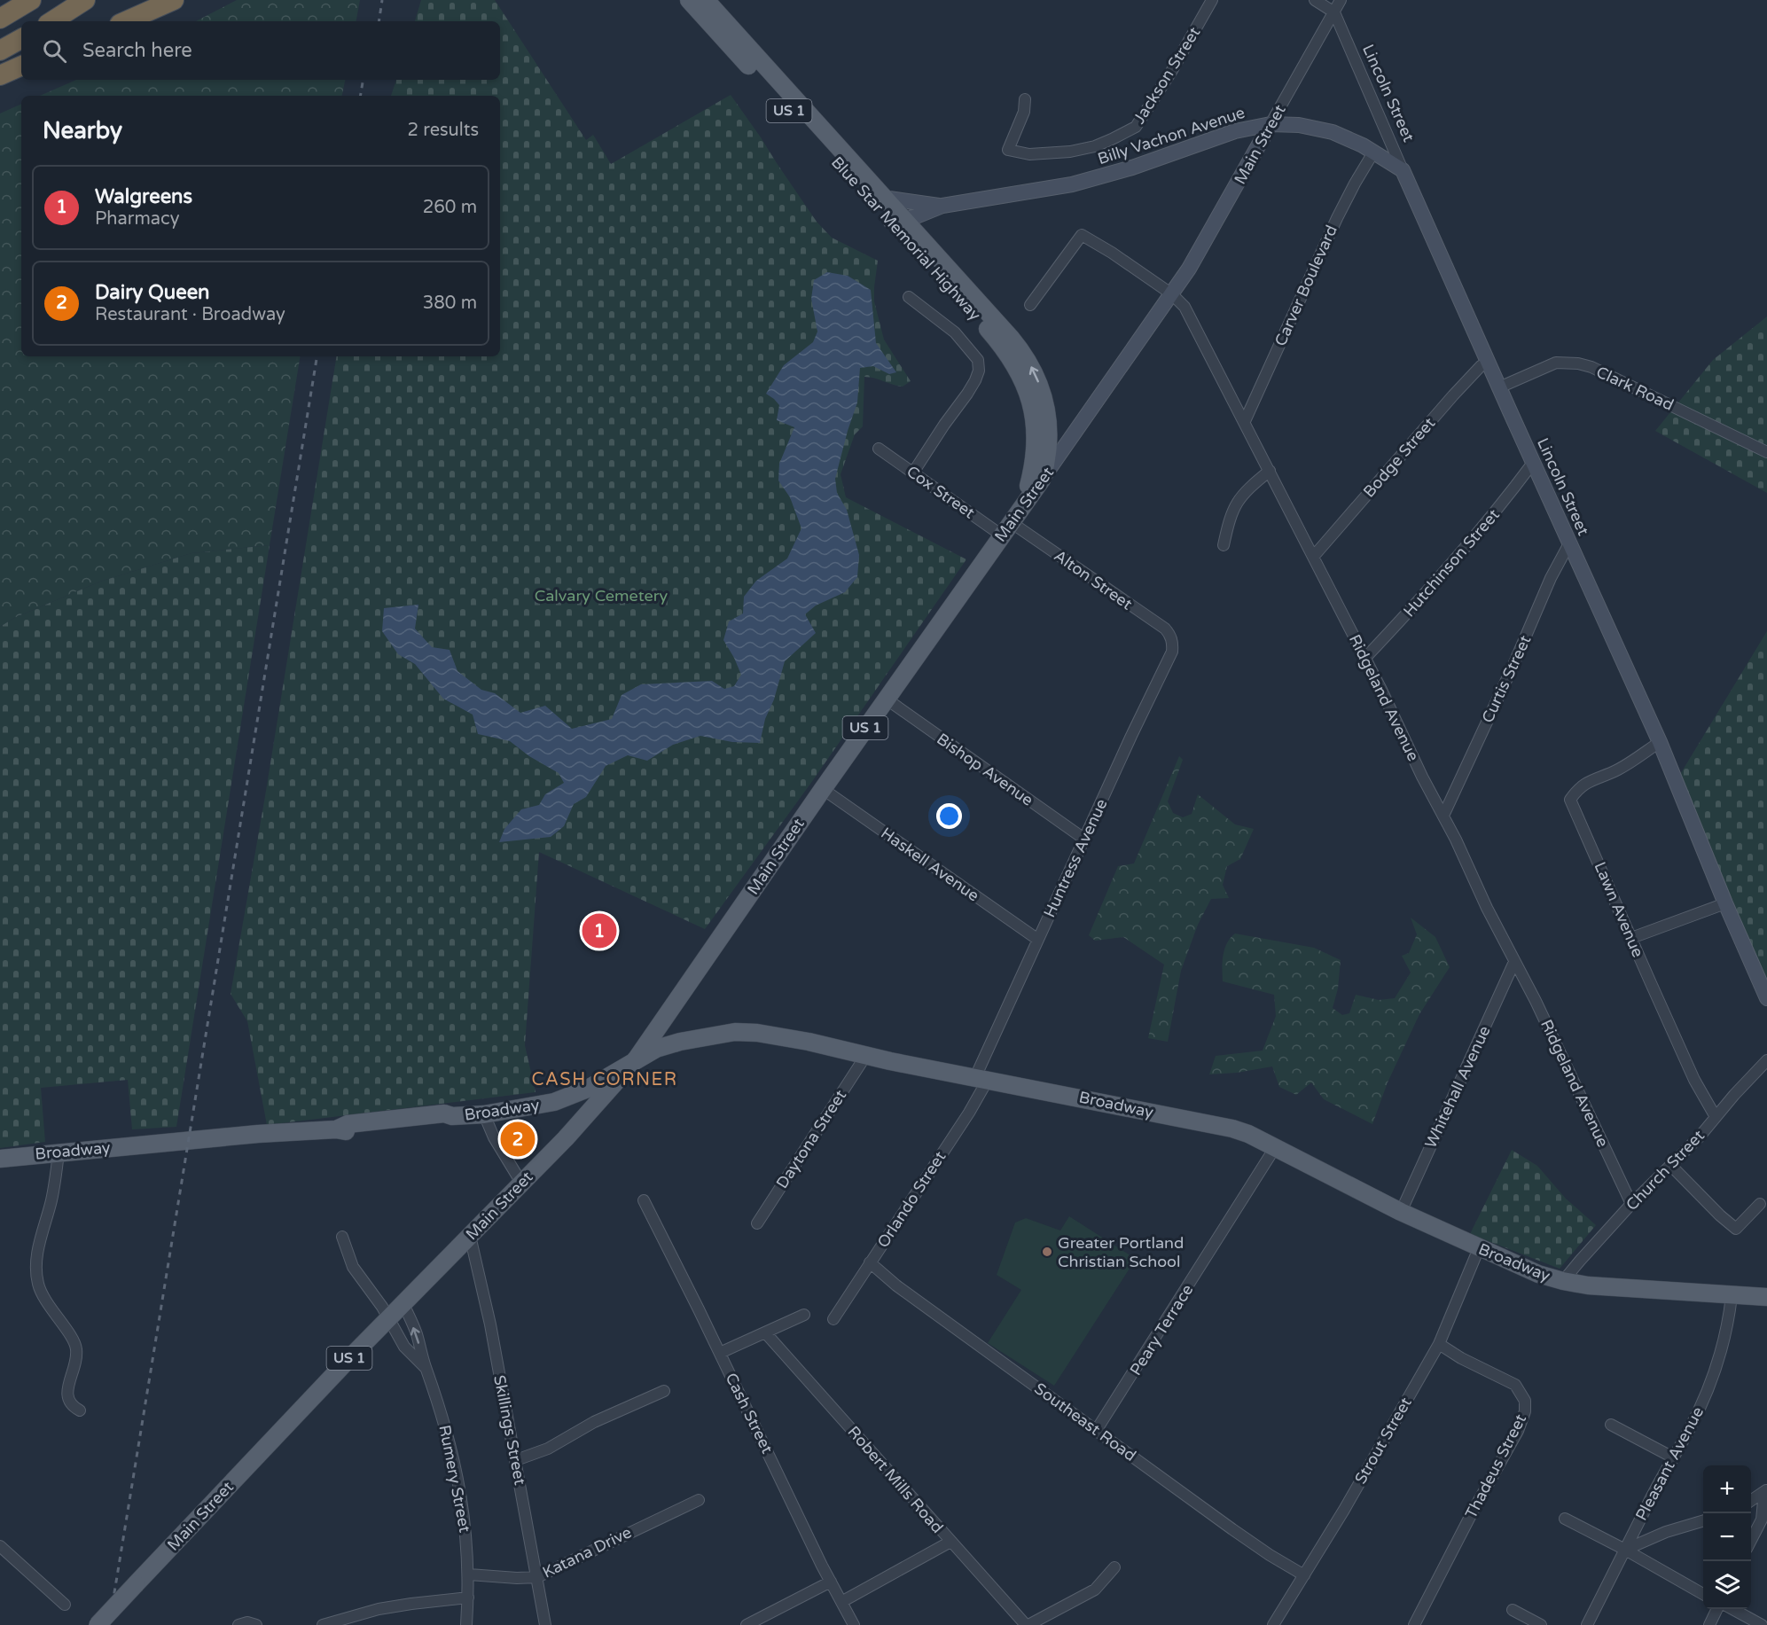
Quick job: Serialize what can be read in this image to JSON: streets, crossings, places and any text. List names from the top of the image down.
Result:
{
  "streets": {
    "main road": [
      "Lincoln Street",
      "US 1",
      "Billy Vachon Avenue",
      "Main Street",
      "Blue Star Memorial Highway",
      "Broadway"
    ],
    "street": [
      "Jackson Street",
      "Carver Boulevard",
      "Clark Road",
      "Bodge Street",
      "Cox Street",
      "Hutchinson Street",
      "Alton Street",
      "Curtis Street",
      "Ridgeland Avenue",
      "Bishop Avenue",
      "Huntress Avenue",
      "Haskell Avenue",
      "Lawn Avenue",
      "Whitehall Avenue",
      "Daytona Street",
      "Church Street",
      "Orlando Street",
      "Peary Terrace",
      "Cash Street",
      "Southeast Road",
      "Skillings Street",
      "Strout Street",
      "Pleasant Avenue",
      "Thadeus Street",
      "Rumery Street",
      "Robert Mills Road",
      "Katana Drive"
    ]
  },
  "crossings": [
    ["Lincoln Street", "Billy Vachon Avenue"],
    ["Lincoln Street", "Main Street"],
    ["Lincoln Street", "Clark Road"],
    ["Lincoln Street", "Bodge Street"],
    ["Lincoln Street", "Hutchinson Street"],
    ["Lincoln Street", "Curtis Street"],
    ["Lincoln Street", "Lawn Avenue"],
    ["Billy Vachon Avenue", "Main Street"],
    ["Billy Vachon Avenue", "Blue Star Memorial Highway"],
    ["Billy Vachon Avenue", "Carver Boulevard"],
    ["Main Street", "Blue Star Memorial Highway"],
    ["Main Street", "Cox Street"],
    ["Main Street", "Alton Street"],
    ["Main Street", "Ridgeland Avenue"],
    ["Main Street", "Bishop Avenue"],
    ["Main Street", "Haskell Avenue"],
    ["Main Street", "Broadway"],
    ["Main Street", "Skillings Street"],
    ["Main Street", "Rumery Street"],
    ["Blue Star Memorial Highway", "Cox Street"],
    ["Blue Star Memorial Highway", "Alton Street"],
    ["Carver Boulevard", "Ridgeland Avenue"],
    ["Bodge Street", "Ridgeland Avenue"],
    ["Cox Street", "Alton Street"],
    ["Hutchinson Street", "Ridgeland Avenue"],
    ["Alton Street", "Huntress Avenue"],
    ["Curtis Street", "Ridgeland Avenue"],
    ["Ridgeland Avenue", "Whitehall Avenue"],
    ["Ridgeland Avenue", "Church Street"],
    ["Bishop Avenue", "Huntress Avenue"],
    ["Huntress Avenue", "Haskell Avenue"],
    ["Huntress Avenue", "Broadway"],
    ["Huntress Avenue", "Orlando Street"],
    ["Lawn Avenue", "Church Street"],
    ["Whitehall Avenue", "Broadway"],
    ["Broadway", "Daytona Street"],
    ["Broadway", "Church Street"],
    ["Broadway", "Orlando Street"],
    ["Broadway", "Peary Terrace"],
    ["Broadway", "Strout Street"],
    ["Broadway", "Pleasant Avenue"],
    ["Orlando Street", "Southeast Road"],
    ["Peary Terrace", "Southeast Road"],
    ["Southeast Road", "Strout Street"],
    ["Skillings Street", "Katana Drive"],
    ["Strout Street", "Thadeus Street"],
    ["Rumery Street", "Katana Drive"]
  ],
  "districts": ["CASH CORNER"],
  "parks": ["Calvary Cemetery"],
  "places": ["Greater Portland Christian School"],
  "page": {
    "search": "Search here",
    "heading": ["Nearby", "2 results"],
    "list": [
      {
        "mark": "1",
        "name": "Walgreens",
        "note": "Pharmacy",
        "value": "260 m"
      },
      {
        "mark": "2",
        "name": "Dairy Queen",
        "note": "Restaurant · Broadway",
        "value": "380 m"
      }
    ],
    "pins": ["1", "2"],
    "map_buttons": ["+", "−"]
  }
}
